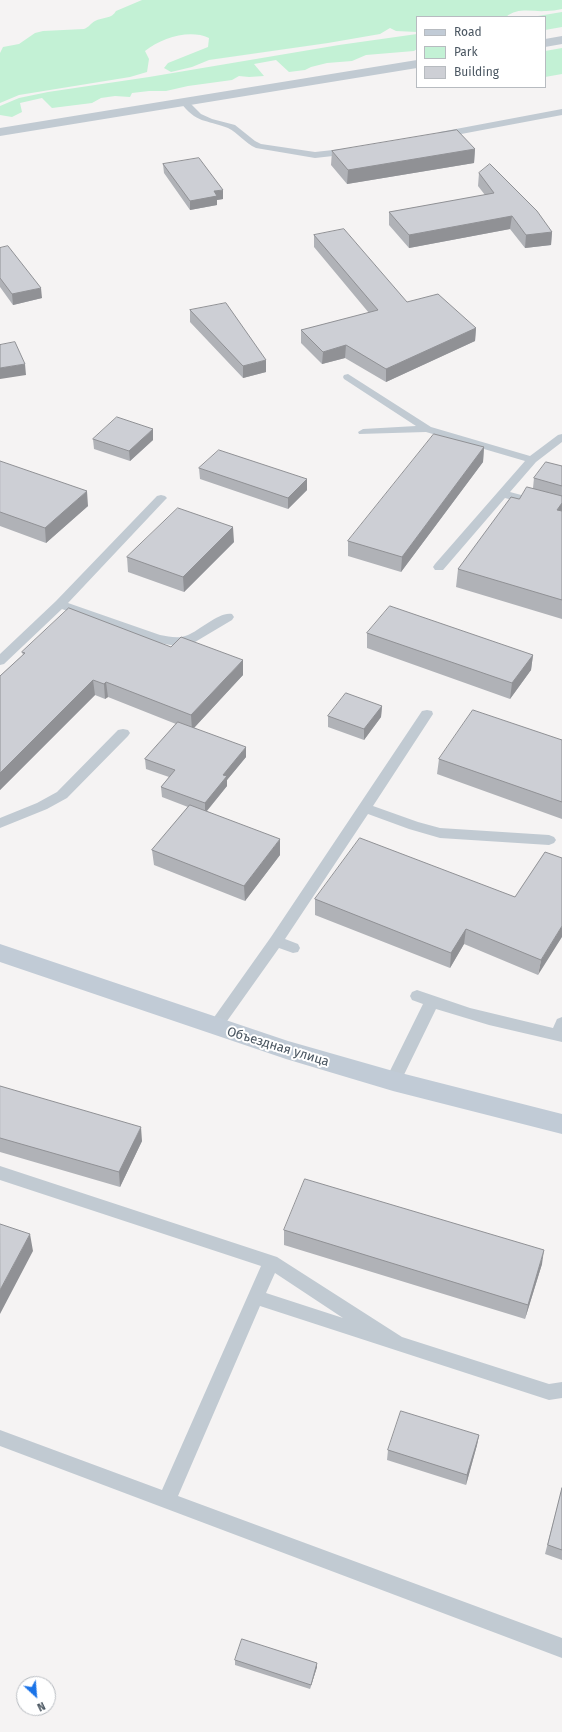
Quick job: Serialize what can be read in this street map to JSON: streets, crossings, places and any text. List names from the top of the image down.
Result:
{
  "streets": {
    "main road": ["Объездная улица"]
  },
  "legend": ["Road", "Park", "Building"],
  "north": "bottom right"
}
